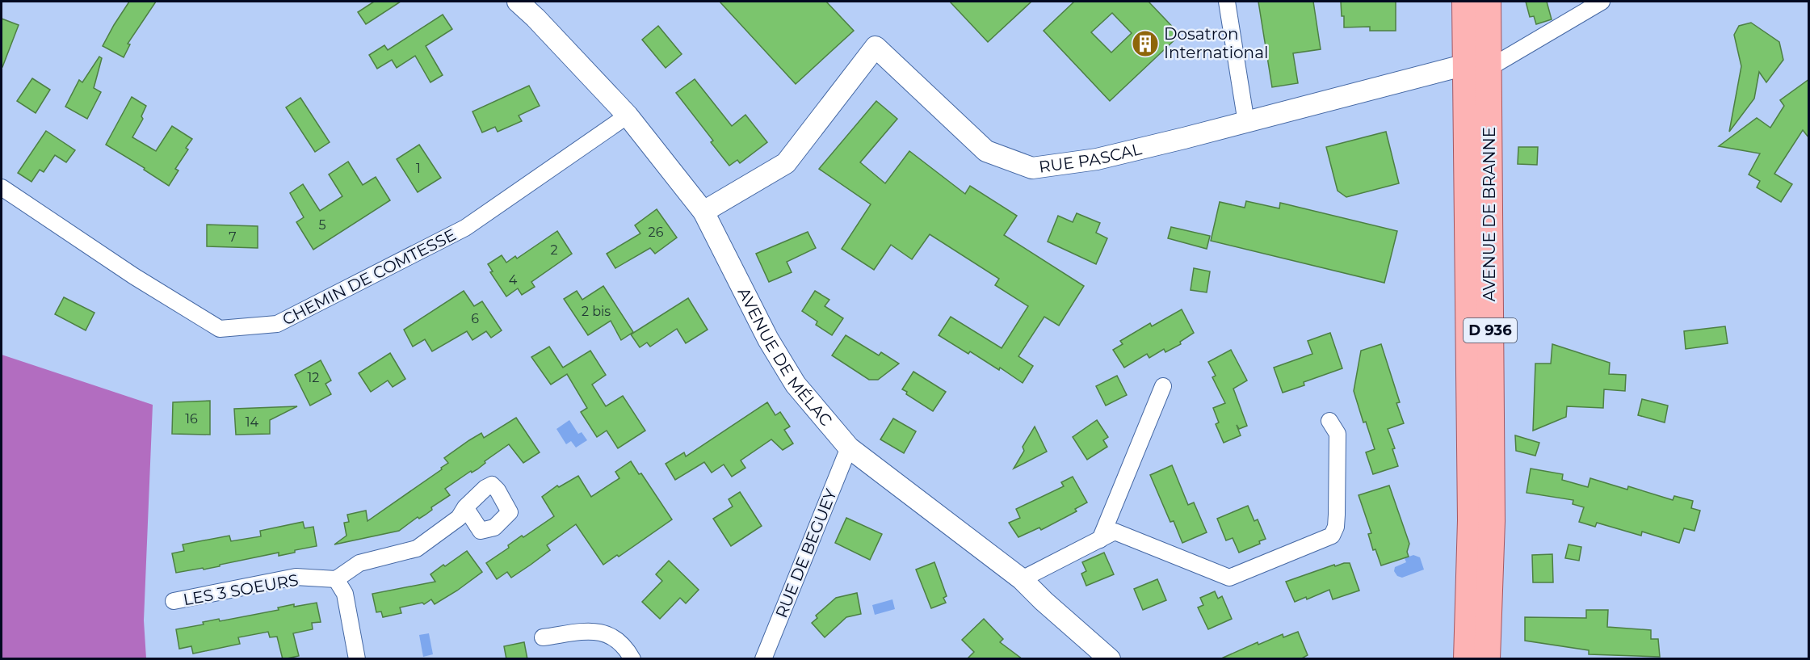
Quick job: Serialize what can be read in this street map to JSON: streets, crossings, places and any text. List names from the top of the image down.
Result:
{
  "streets": {
    "main road": ["AVENUE DE BRANNE", "D 936"],
    "street": [
      "RUE PASCAL",
      "CHEMIN DE COMTESSE",
      "AVENUE DE MÉLAC",
      "RUE DE BEGUEY",
      "LES 3 SOEURS"
    ]
  },
  "crossings": [
    ["RUE PASCAL", "AVENUE DE BRANNE"],
    ["RUE PASCAL", "AVENUE DE MÉLAC"],
    ["CHEMIN DE COMTESSE", "AVENUE DE MÉLAC"],
    ["AVENUE DE MÉLAC", "RUE DE BEGUEY"]
  ],
  "places": {
    "building": ["Dosatron International"]
  },
  "house_numbers": [
    "1",
    "5",
    "26",
    "7",
    "2",
    "4",
    "2 bis",
    "6",
    "12",
    "16",
    "14"
  ]
}
